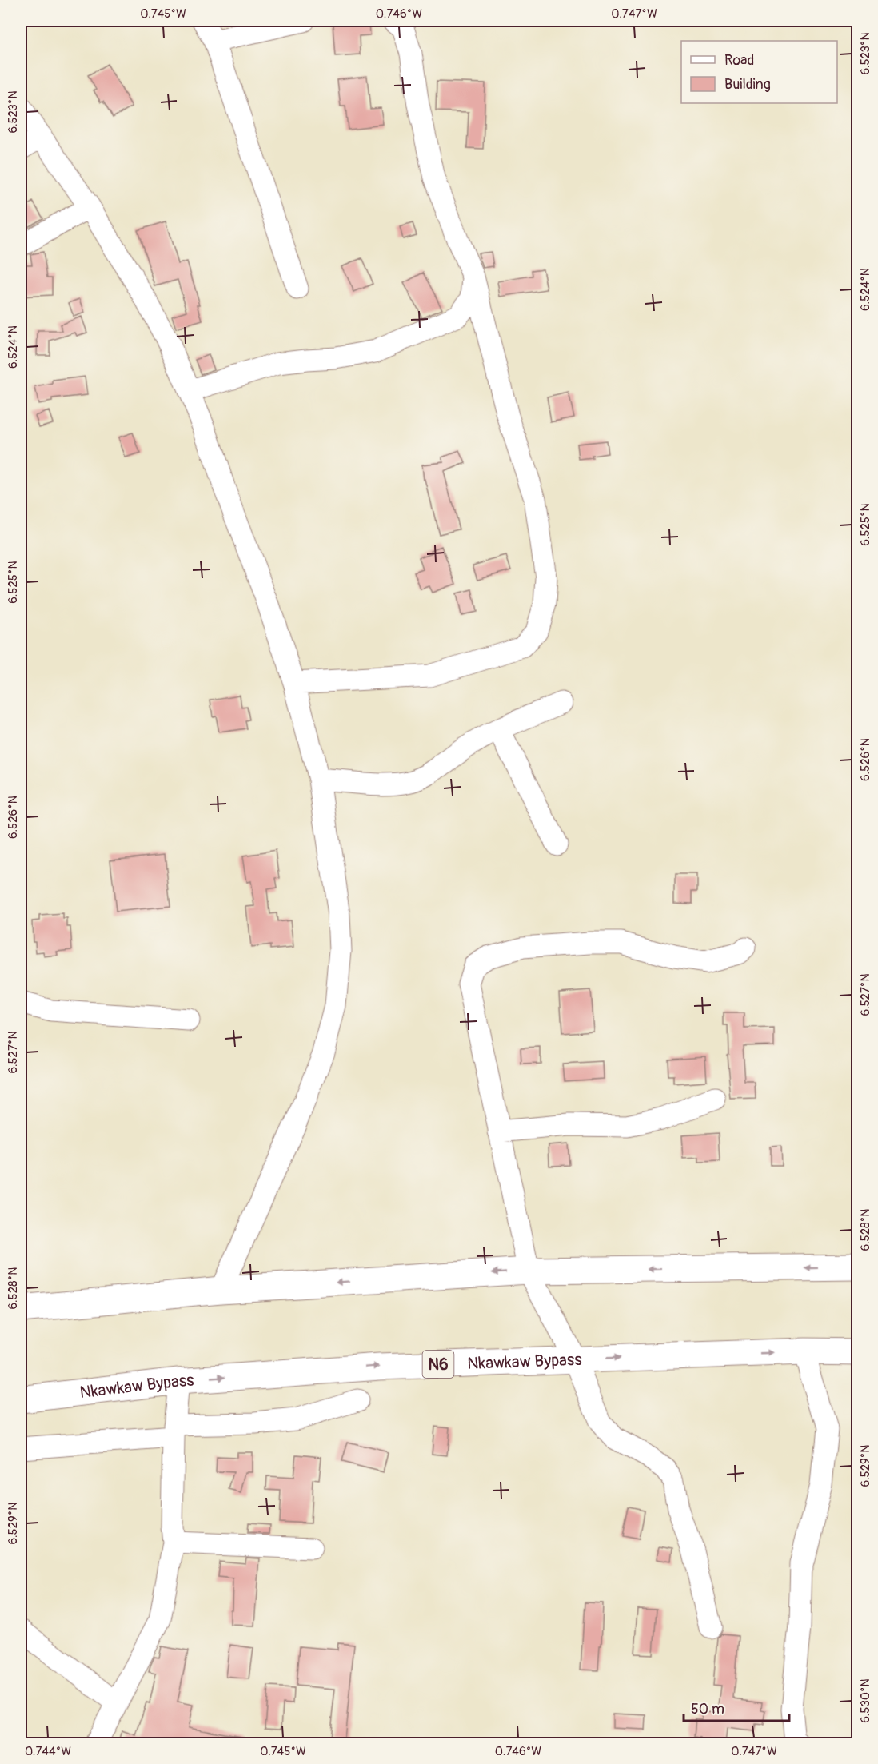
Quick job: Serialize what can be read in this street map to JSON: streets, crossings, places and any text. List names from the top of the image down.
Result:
{
  "streets": {
    "highway": ["Nkawkaw Bypass", "N6"]
  },
  "legend": ["Road", "Building"],
  "scale_bar": "50 m",
  "coordinates": [
    "0.745°W",
    "0.746°W",
    "0.747°W",
    "6.523°N",
    "6.524°N",
    "6.525°N",
    "6.526°N",
    "6.527°N",
    "6.528°N",
    "6.529°N",
    "6.530°N",
    "0.744°W"
  ]
}
